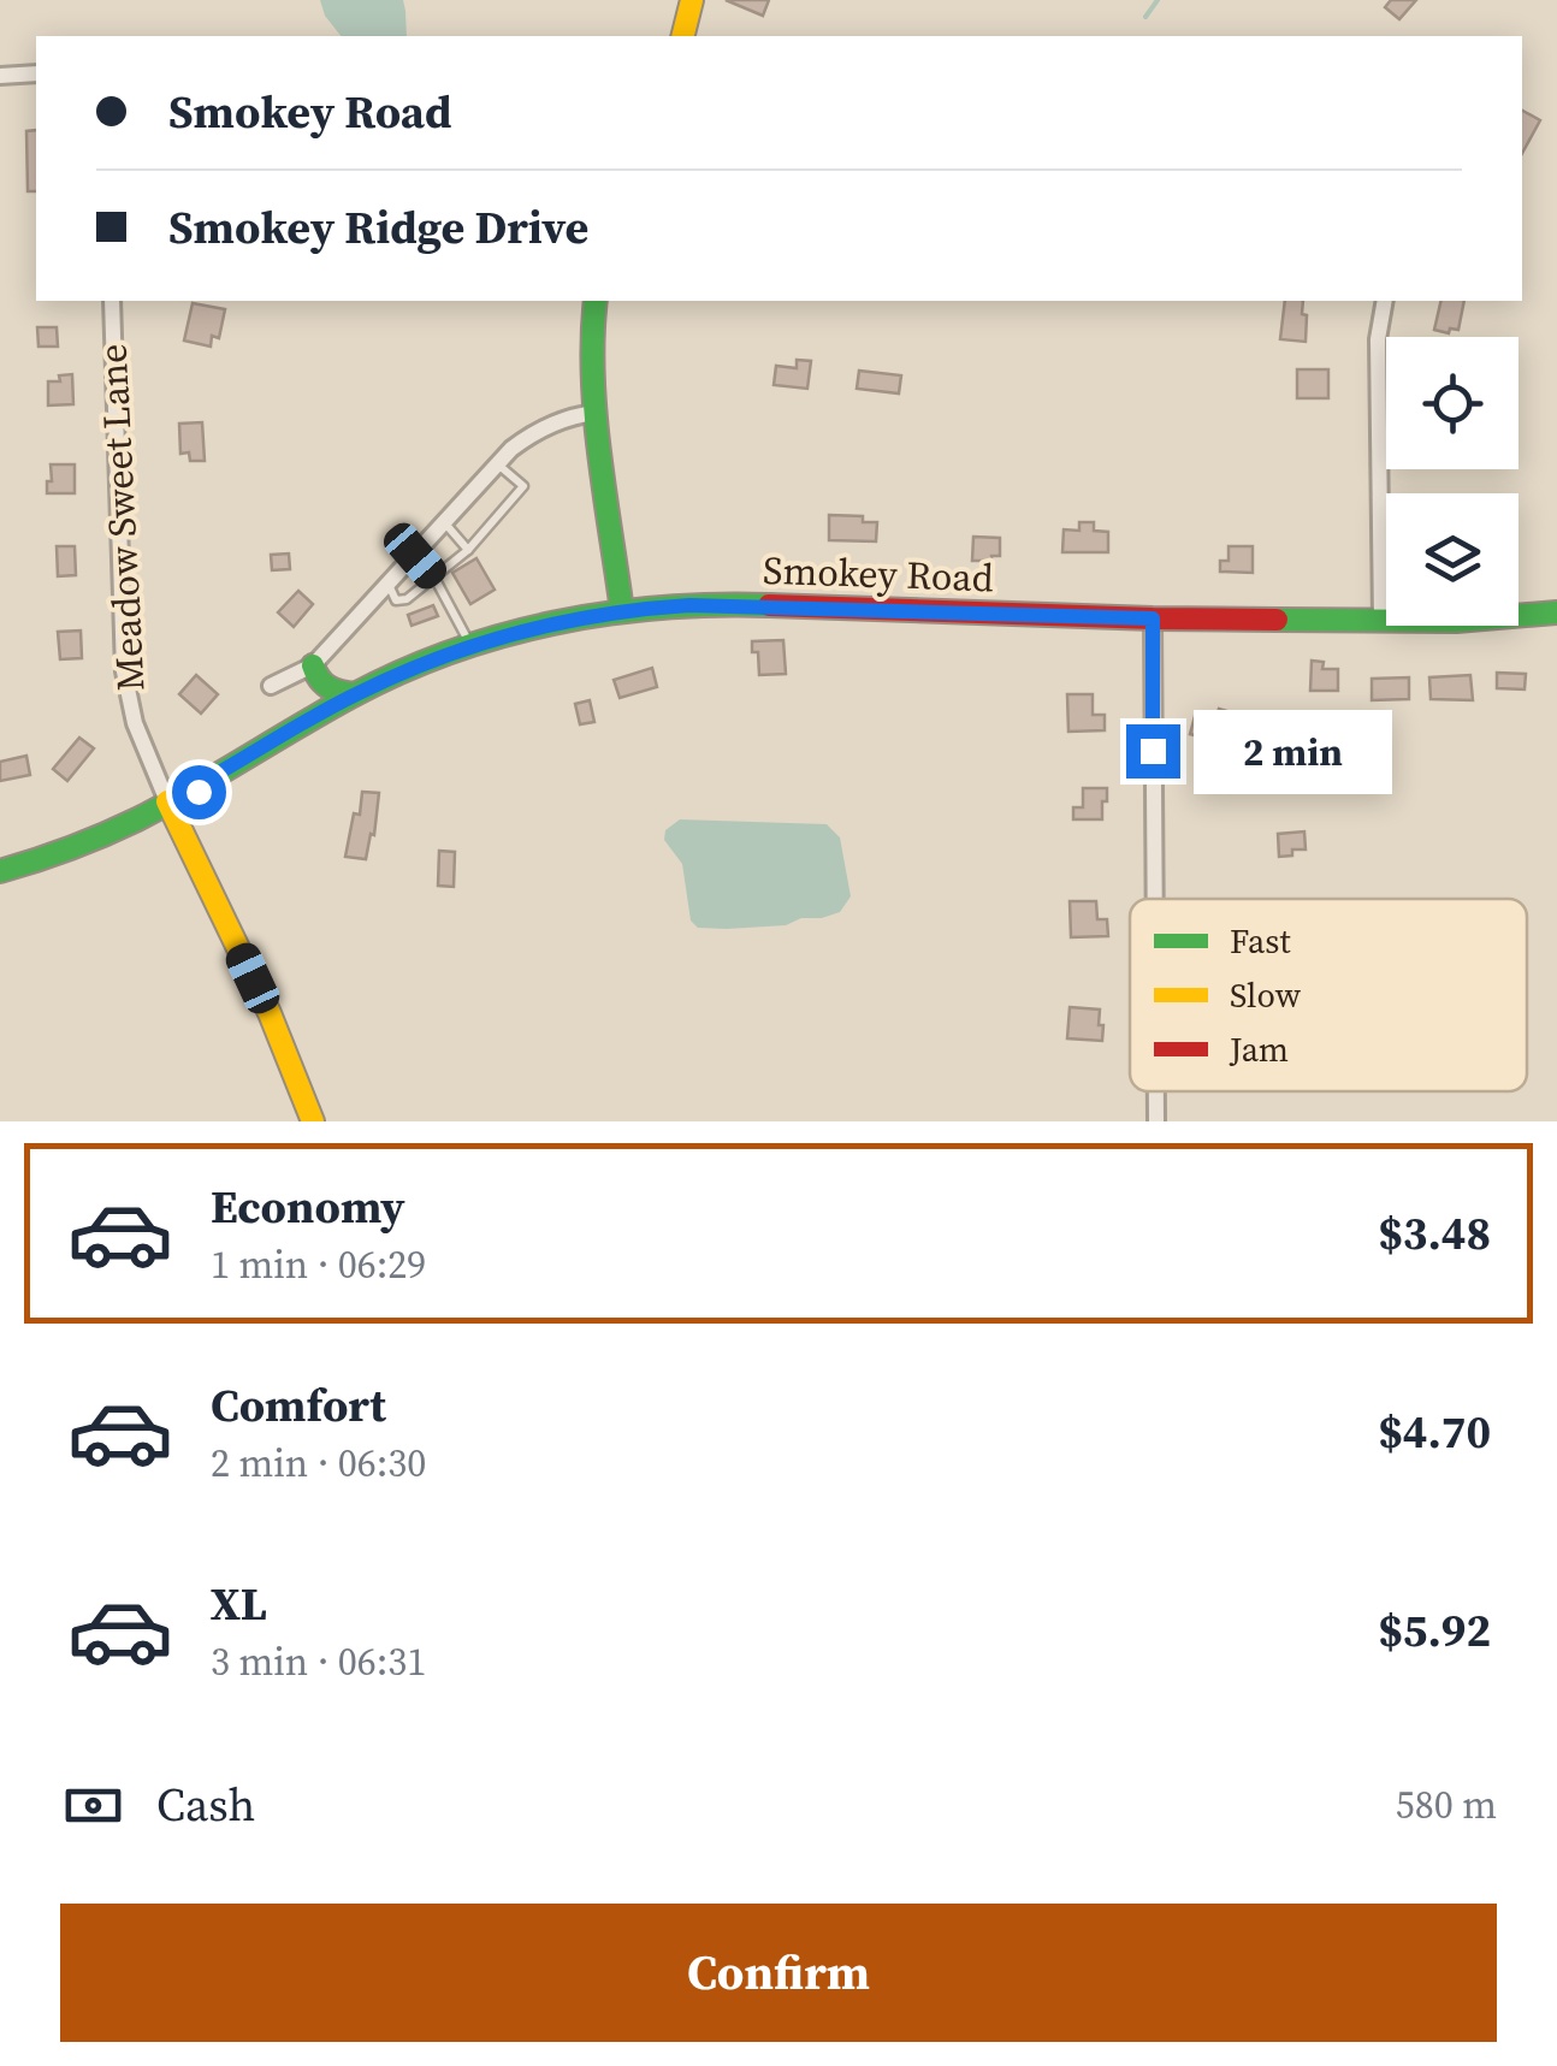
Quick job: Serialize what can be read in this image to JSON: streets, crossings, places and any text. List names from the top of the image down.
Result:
{
  "streets": {
    "street": ["Meadow Sweet Lane", "Smokey Road"]
  },
  "crossings": [
    ["Meadow Sweet Lane", "Smokey Road"]
  ],
  "legend": ["Fast", "Slow", "Jam"],
  "page": {
    "banner": ["Smokey Road", "Smokey Ridge Drive"],
    "bubble": "2 min",
    "list": [
      {
        "name": "Economy",
        "note": "1 min · 06:29",
        "value": "$3.48"
      },
      {
        "name": "Comfort",
        "note": "2 min · 06:30",
        "value": "$4.70"
      },
      {
        "name": "XL",
        "note": "3 min · 06:31",
        "value": "$5.92"
      }
    ],
    "pay": ["Cash", "580 m"],
    "buttons": "Confirm"
  }
}
